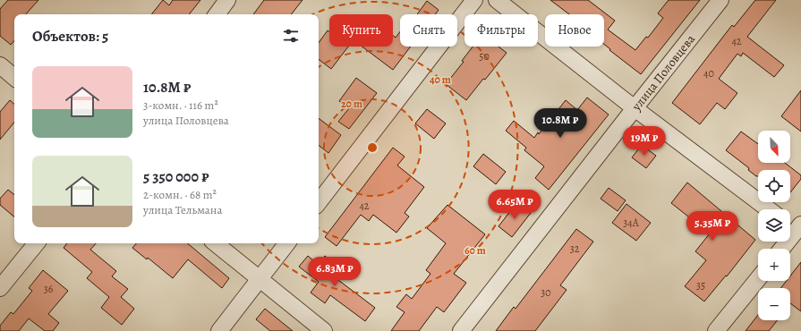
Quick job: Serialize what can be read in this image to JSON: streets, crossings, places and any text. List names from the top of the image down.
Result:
{
  "streets": {
    "street": ["улица Половцева"]
  },
  "house_numbers": [
    "42",
    "50",
    "40",
    "42",
    "34А",
    "32",
    "35",
    "36",
    "30"
  ],
  "north": "bottom right",
  "page": {
    "chip": [
      "Купить",
      "Снять",
      "Фильтры",
      "Новое"
    ],
    "heading": "Объектов: 5",
    "list": [
      {
        "name": "10.8M ₽",
        "note": "3-комн. · 116 m² · улица Половцева"
      },
      {
        "name": "5 350 000 ₽",
        "note": "2-комн. · 68 m² · улица Тельмана"
      }
    ],
    "price": [
      "10.8M ₽",
      "19M ₽",
      "6.65M ₽",
      "5.35M ₽",
      "6.83M ₽"
    ],
    "map_buttons": ["+", "−"]
  },
  "rings": ["40 m", "20 m", "60 m"]
}
